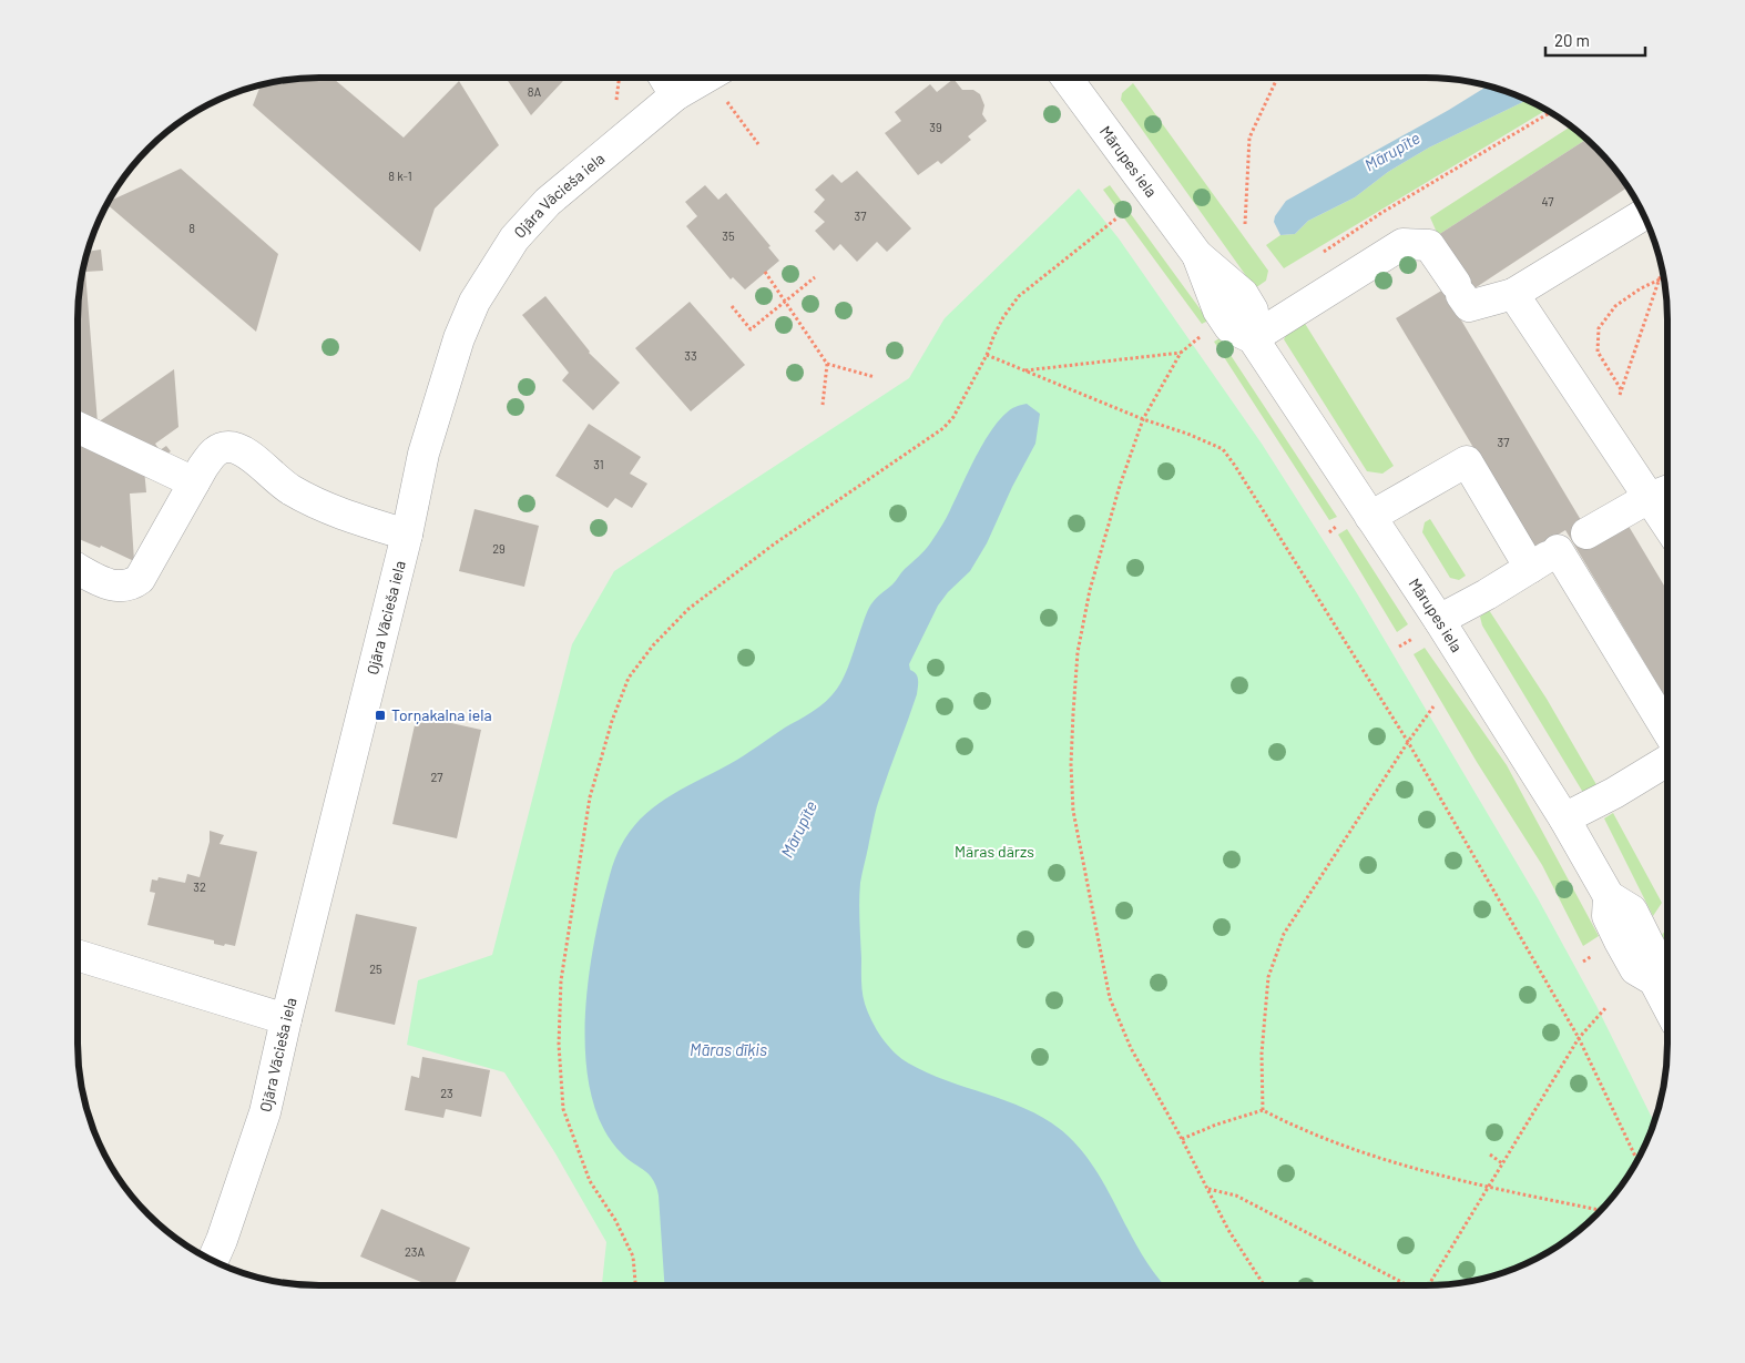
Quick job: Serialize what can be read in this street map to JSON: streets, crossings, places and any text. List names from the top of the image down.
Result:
{
  "streets": {
    "street": ["Mārupes iela", "Ojāra Vācieša iela"]
  },
  "water": ["Mārupīte", "Māras dīķis"],
  "parks": ["Māras dārzs"],
  "places": {
    "transit": ["Torņakalna iela"]
  },
  "house_numbers": [
    "8A",
    "39",
    "8 k-1",
    "47",
    "37",
    "8",
    "35",
    "33",
    "37",
    "31",
    "29",
    "27",
    "32",
    "25",
    "23",
    "23A"
  ],
  "scale_bar": "20 m"
}
